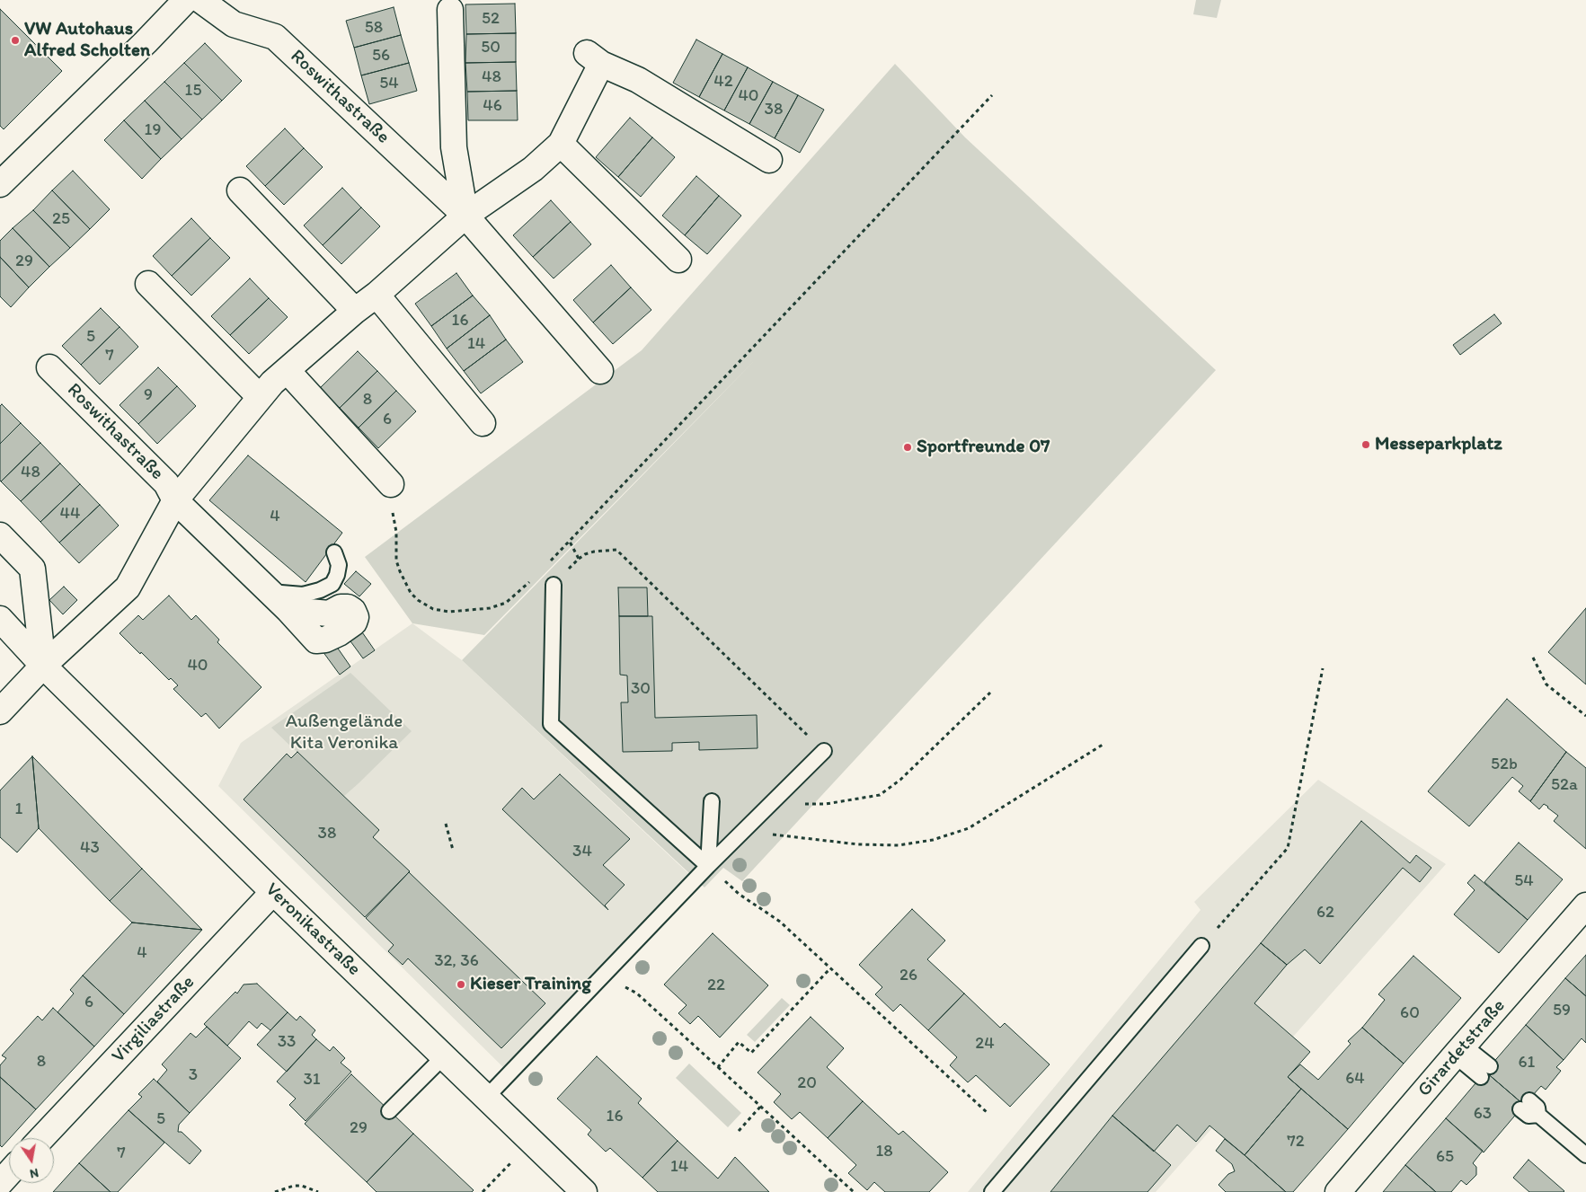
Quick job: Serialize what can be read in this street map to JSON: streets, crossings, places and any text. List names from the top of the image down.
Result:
{
  "streets": {
    "street": [
      "Roswithastraße",
      "Veronikastraße",
      "Virgiliastraße",
      "Girardetstraße"
    ]
  },
  "crossings": [
    ["Roswithastraße", "Veronikastraße"],
    ["Veronikastraße", "Virgiliastraße"]
  ],
  "parks": ["Außengelände Kita Veronika"],
  "places": [
    "VW Autohaus Alfred Scholten",
    "Messeparkplatz",
    "Sportfreunde 07",
    "Kieser Training"
  ],
  "house_numbers": [
    "52",
    "58",
    "50",
    "56",
    "48",
    "42",
    "54",
    "15",
    "40",
    "46",
    "38",
    "19",
    "25",
    "29",
    "16",
    "5",
    "14",
    "7",
    "9",
    "8",
    "6",
    "48",
    "44",
    "4",
    "40",
    "30",
    "52b",
    "52a",
    "1",
    "38",
    "43",
    "34",
    "54",
    "62",
    "4",
    "32, 36",
    "26",
    "22",
    "6",
    "59",
    "60",
    "33",
    "24",
    "8",
    "61",
    "3",
    "64",
    "31",
    "20",
    "63",
    "16",
    "5",
    "29",
    "72",
    "18",
    "7",
    "65",
    "14"
  ],
  "north": "bottom"
}
